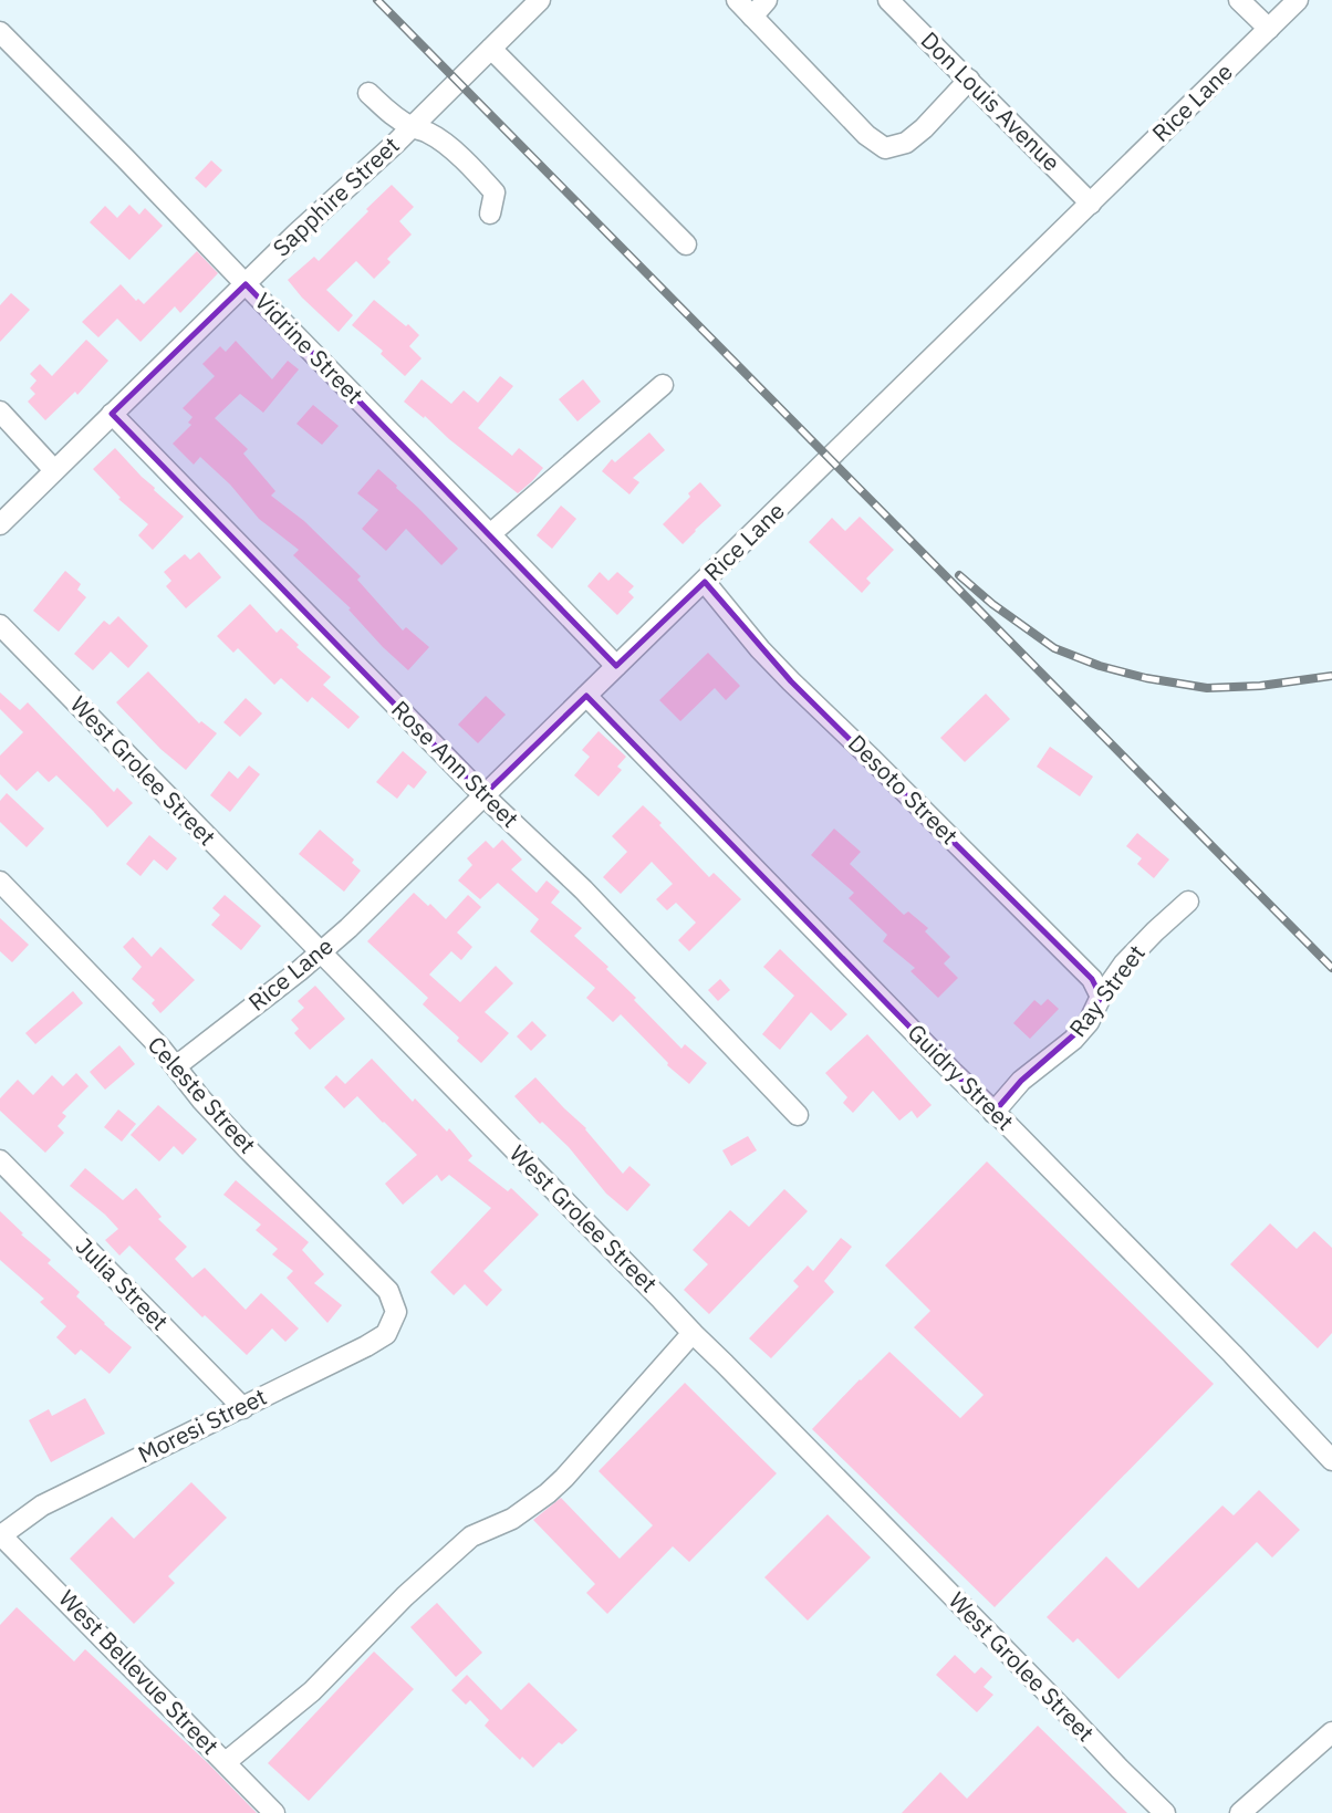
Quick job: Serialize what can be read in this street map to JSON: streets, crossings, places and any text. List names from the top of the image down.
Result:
{
  "streets": {
    "street": [
      "Don Louis Avenue",
      "Rice Lane",
      "Sapphire Street",
      "Vidrine Street",
      "Rose Ann Street",
      "West Grolee Street",
      "Desoto Street",
      "Ray Street",
      "Guidry Street",
      "Celeste Street",
      "Julia Street",
      "Moresi Street",
      "West Bellevue Street"
    ]
  },
  "crossings": [
    ["Don Louis Avenue", "Rice Lane"],
    ["Rice Lane", "Vidrine Street"],
    ["Rice Lane", "Rose Ann Street"],
    ["Rice Lane", "West Grolee Street"],
    ["Rice Lane", "Desoto Street"],
    ["Rice Lane", "Guidry Street"],
    ["Rice Lane", "Celeste Street"],
    ["Sapphire Street", "Vidrine Street"],
    ["Sapphire Street", "Rose Ann Street"],
    ["Desoto Street", "Ray Street"],
    ["Ray Street", "Guidry Street"],
    ["Celeste Street", "Moresi Street"],
    ["Julia Street", "Moresi Street"],
    ["Moresi Street", "West Bellevue Street"]
  ]
}
